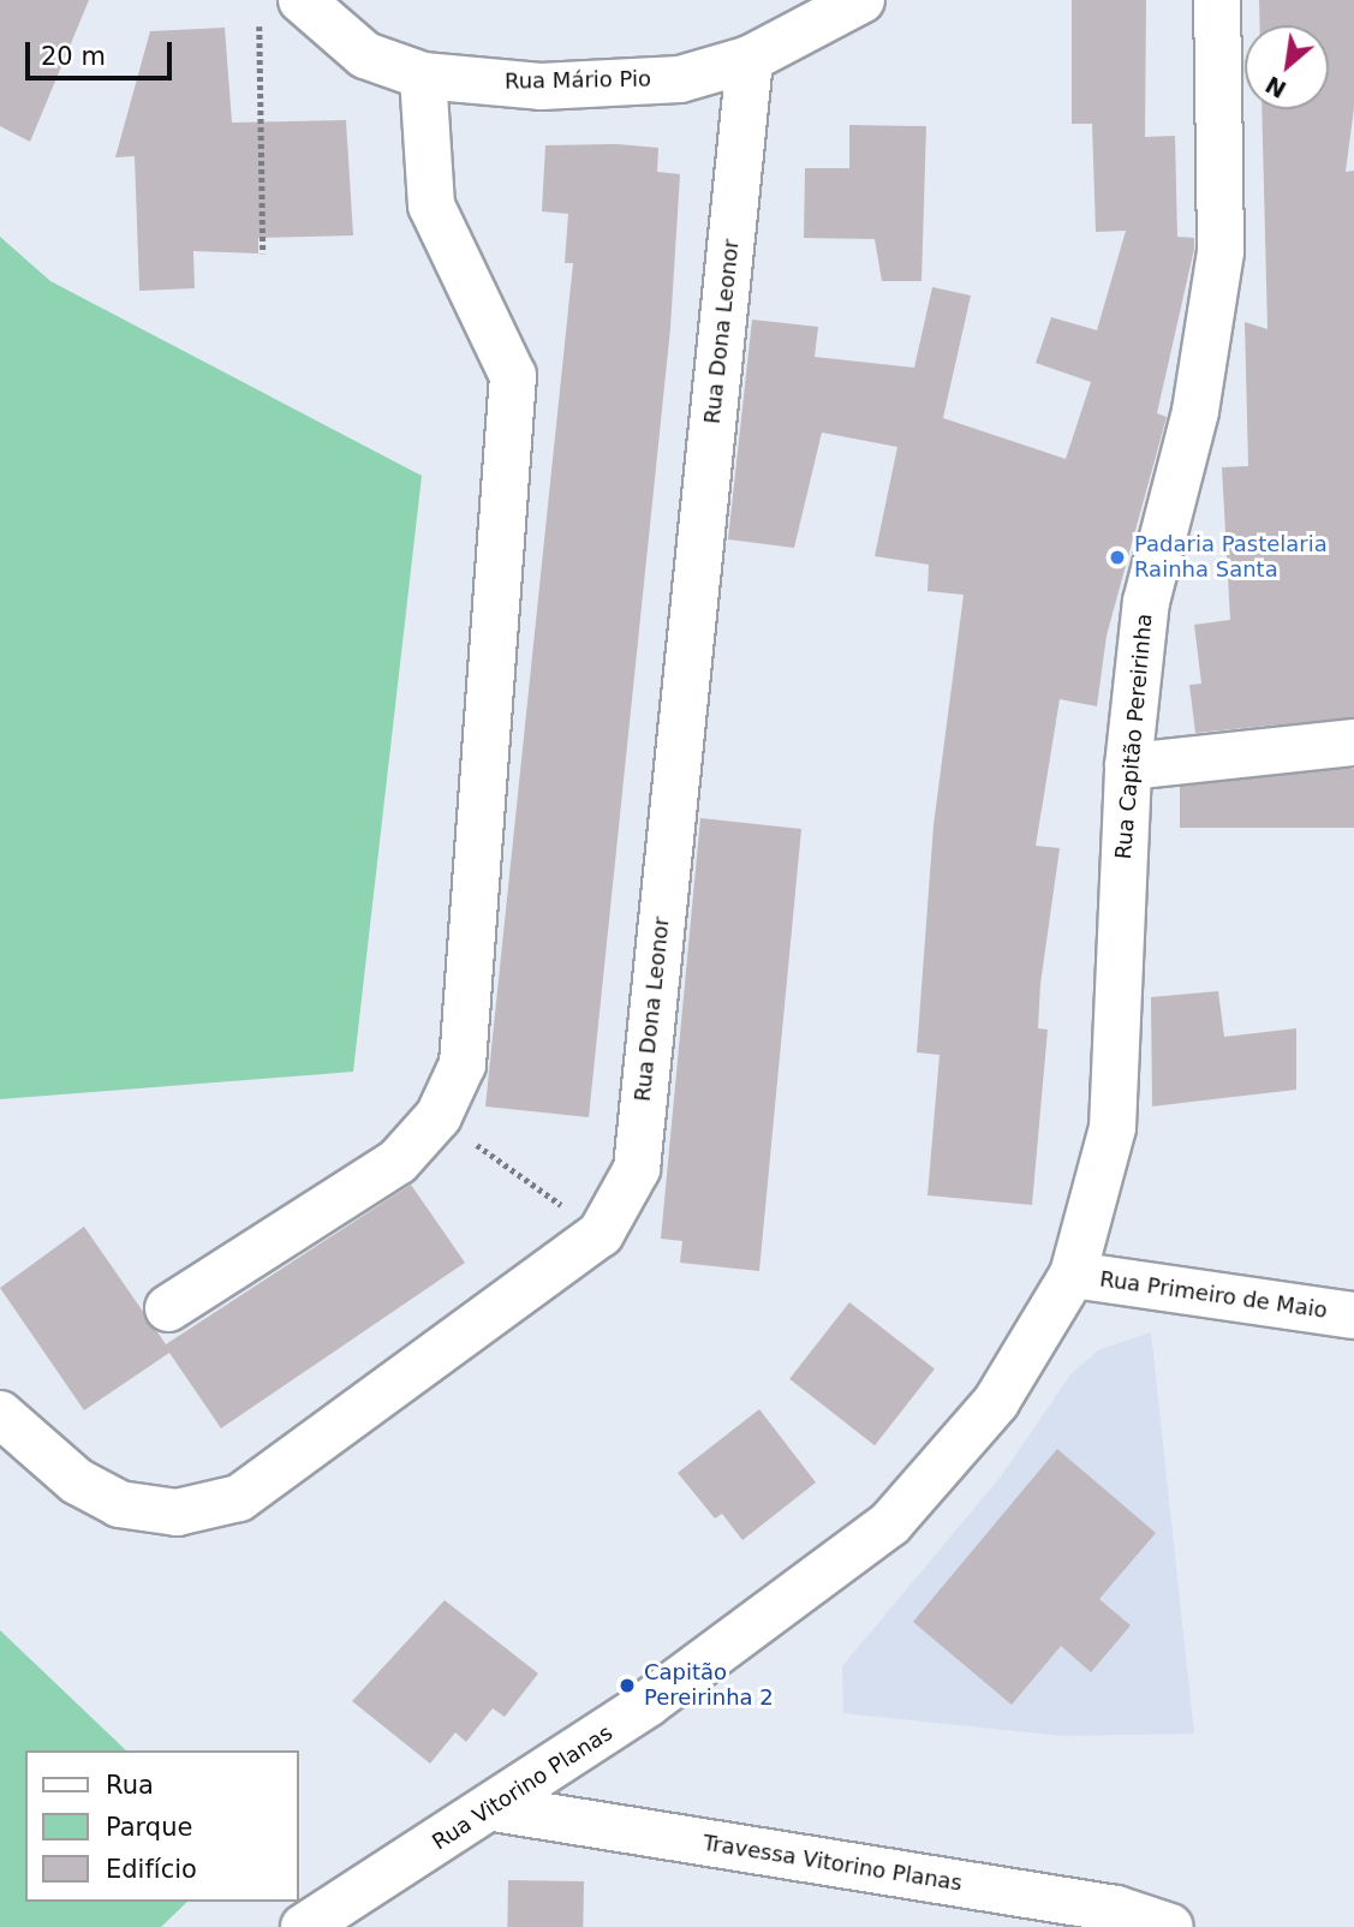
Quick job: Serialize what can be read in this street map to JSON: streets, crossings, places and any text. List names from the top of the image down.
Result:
{
  "streets": {
    "street": [
      "Rua Mário Pio",
      "Rua Dona Leonor",
      "Rua Capitão Pereirinha",
      "Rua Primeiro de Maio",
      "Rua Vitorino Planas",
      "Travessa Vitorino Planas"
    ]
  },
  "crossings": [
    ["Rua Mário Pio", "Rua Dona Leonor"],
    ["Rua Capitão Pereirinha", "Rua Primeiro de Maio"],
    ["Rua Capitão Pereirinha", "Rua Vitorino Planas"],
    ["Rua Primeiro de Maio", "Rua Vitorino Planas"],
    ["Rua Vitorino Planas", "Travessa Vitorino Planas"]
  ],
  "places": ["Padaria Pastelaria Rainha Santa", "Capitão Pereirinha 2"],
  "legend": ["Rua", "Parque", "Edifício"],
  "scale_bar": "20 m",
  "north": "bottom left"
}
